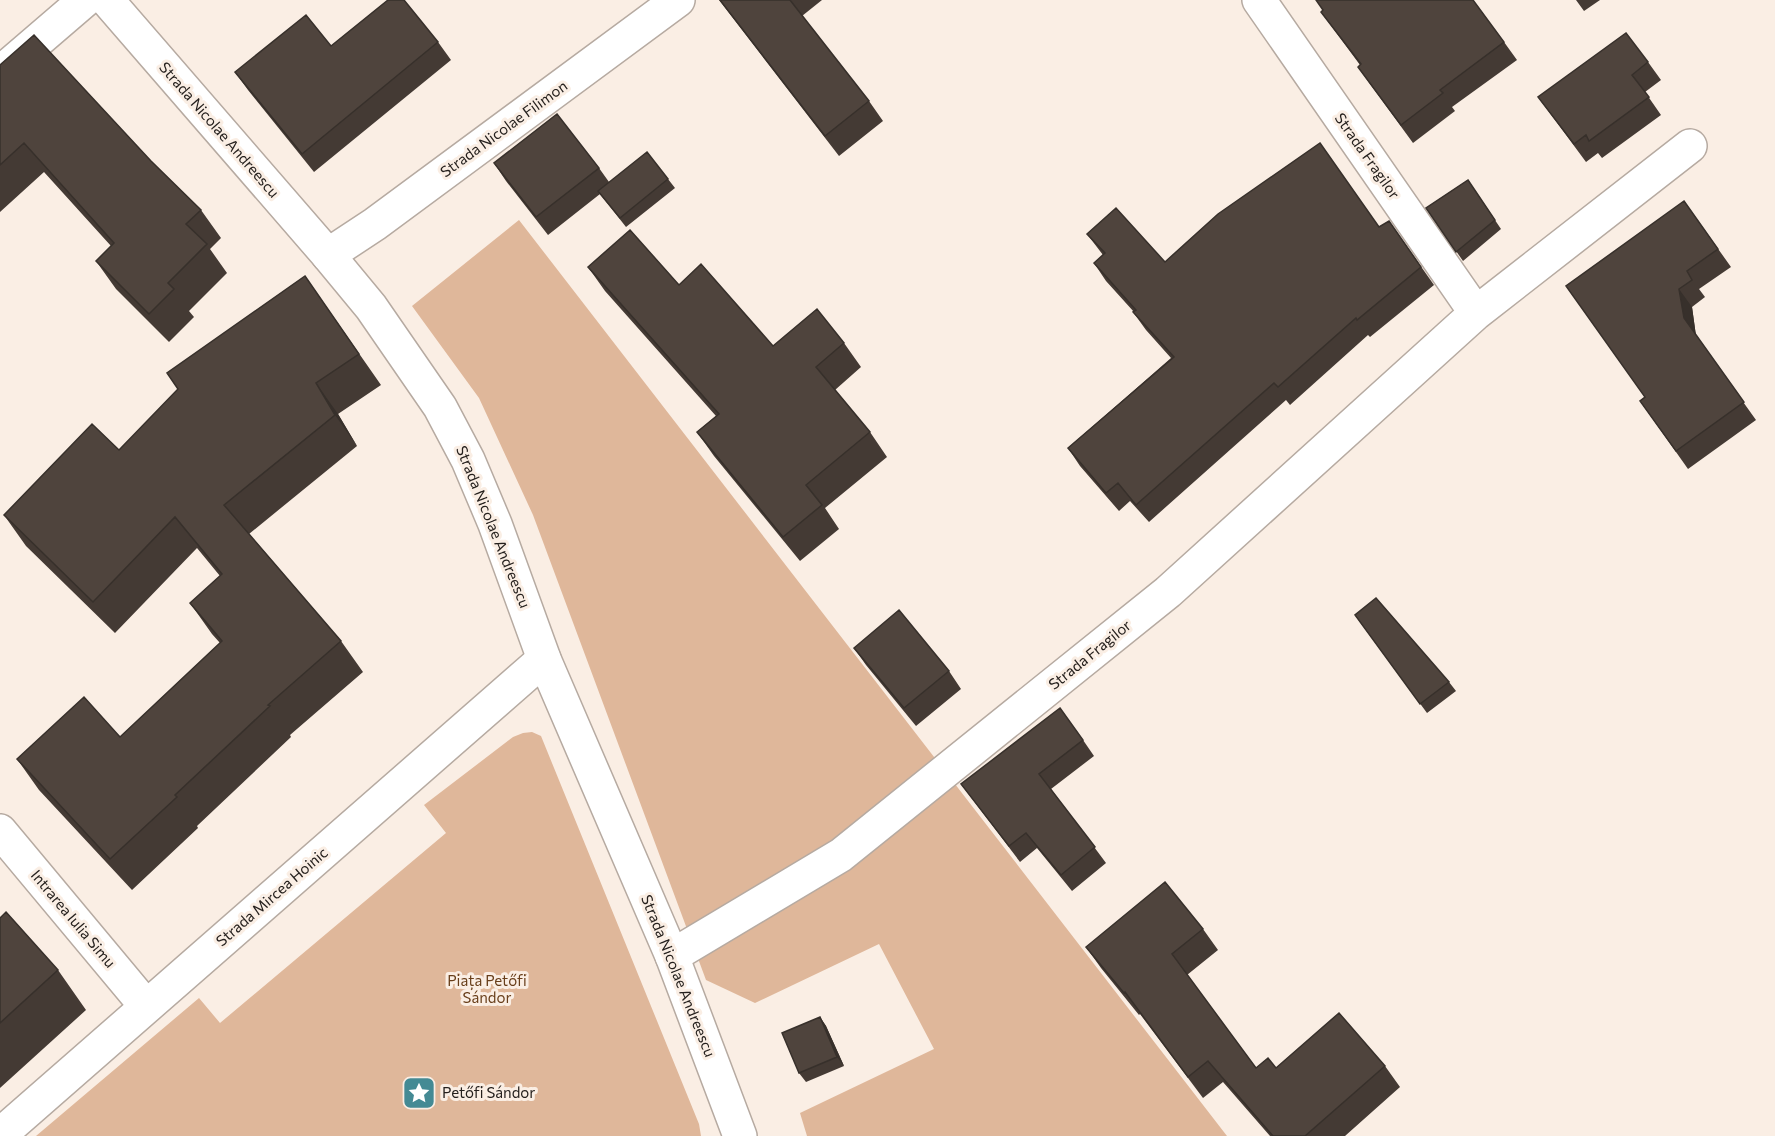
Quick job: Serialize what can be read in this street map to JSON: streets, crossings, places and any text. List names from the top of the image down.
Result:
{
  "streets": {
    "street": [
      "Strada Nicolae Filimon",
      "Strada Nicolae Andreescu",
      "Strada Fragilor",
      "Strada Mircea Hoinic",
      "Intrarea Iulia Simu"
    ]
  },
  "crossings": [
    ["Strada Nicolae Filimon", "Strada Nicolae Andreescu"],
    ["Strada Nicolae Andreescu", "Strada Fragilor"],
    ["Strada Nicolae Andreescu", "Strada Mircea Hoinic"],
    ["Strada Mircea Hoinic", "Intrarea Iulia Simu"]
  ],
  "parks": ["Piața Petőfi Sándor"],
  "places": {
    "place": ["Petőfi Sándor"]
  }
}
